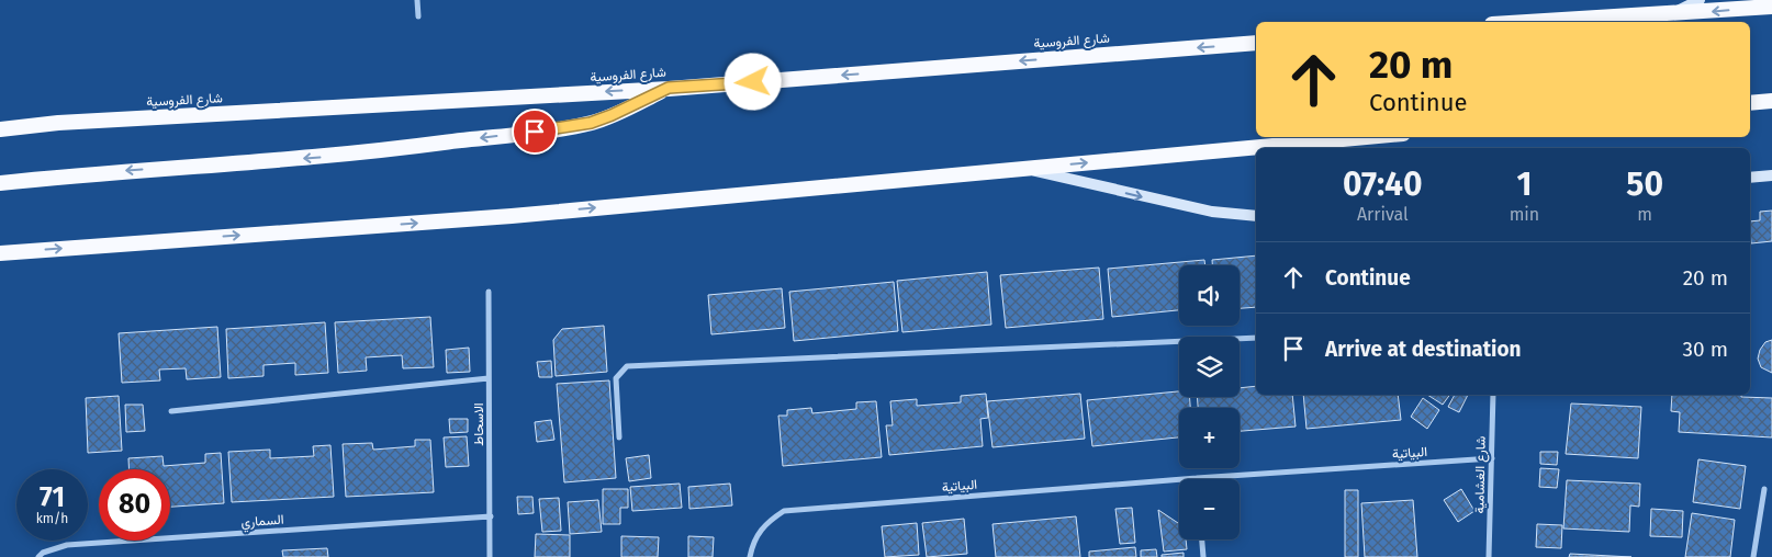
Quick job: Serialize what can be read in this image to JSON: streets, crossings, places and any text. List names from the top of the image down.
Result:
{
  "streets": {
    "highway": ["شارع الفروسية"],
    "street": [
      "الاسحاط",
      "البياتية",
      "شارع الغشامية",
      "السماري"
    ]
  },
  "crossings": [
    ["الاسحاط", "السماري"],
    ["البياتية", "شارع الغشامية"]
  ],
  "page": {
    "turn": ["20 m", "Continue"],
    "eta": [
      "07:40",
      "Arrival",
      "1",
      "min",
      "50",
      "m"
    ],
    "list": [
      {
        "name": "Continue",
        "value": "20 m"
      },
      {
        "name": "Arrive at destination",
        "value": "30 m"
      }
    ],
    "map_buttons": ["+", "−"],
    "speed": "71 km/h",
    "limit": "80"
  }
}
